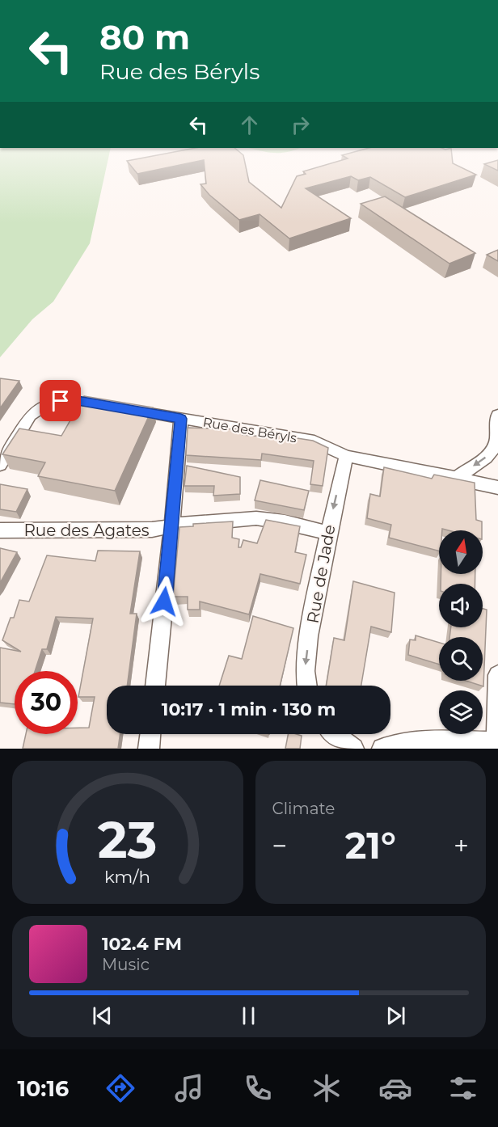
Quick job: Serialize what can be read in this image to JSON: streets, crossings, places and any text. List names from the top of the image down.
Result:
{
  "streets": {
    "street": ["Rue des Béryls", "Rue des Agates", "Rue de Jade"]
  },
  "crossings": [
    ["Rue des Béryls", "Rue de Jade"],
    ["Rue des Agates", "Rue de Jade"]
  ],
  "one_way": ["Rue de Jade"],
  "north": "top",
  "page": {
    "turn": ["80 m", "Rue des Béryls"],
    "limit": "30",
    "trip": "10:17 · 1 min · 130 m",
    "tile": "Climate",
    "heat": ["−", "21°", "+"],
    "song": ["102.4 FM", "Music"],
    "tabs": "10:16",
    "gauge": ["23", "km/h"]
  }
}
